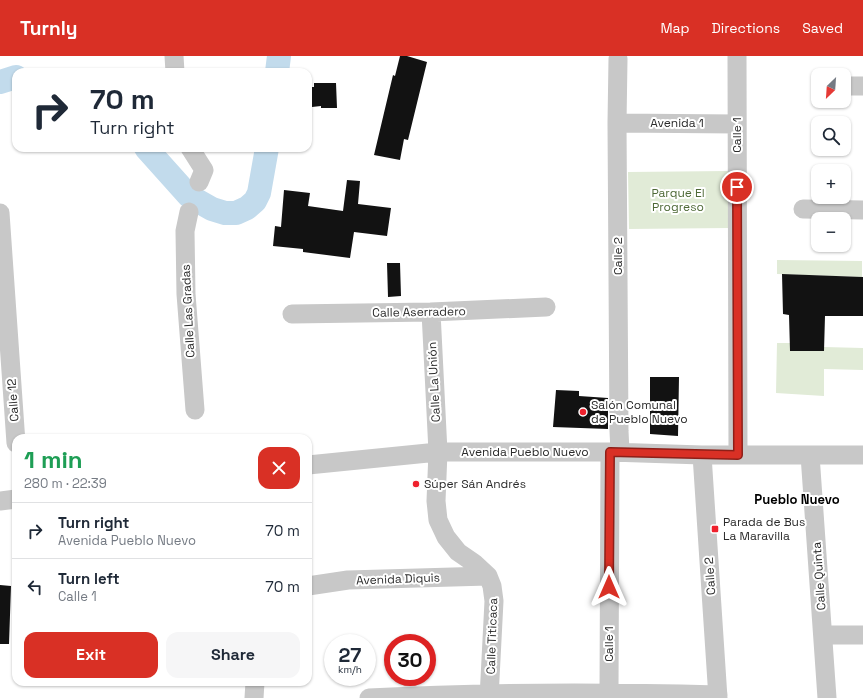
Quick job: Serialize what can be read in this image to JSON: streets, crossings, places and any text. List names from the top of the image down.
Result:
{
  "streets": {
    "street": [
      "Avenida 1",
      "Calle 1",
      "Calle 2",
      "Calle Las Gradas",
      "Calle Aserradero",
      "Calle La Unión",
      "Calle 12",
      "Avenida Pueblo Nuevo",
      "Calle Quinta",
      "Avenida Diquis",
      "Calle Titicaca"
    ]
  },
  "crossings": [
    ["Avenida 1", "Calle 1"],
    ["Avenida 1", "Calle 2"],
    ["Calle 1", "Calle 2"],
    ["Calle 1", "Avenida Pueblo Nuevo"],
    ["Calle 2", "Avenida Pueblo Nuevo"],
    ["Calle Aserradero", "Calle La Unión"],
    ["Calle La Unión", "Avenida Pueblo Nuevo"],
    ["Avenida Pueblo Nuevo", "Calle Quinta"],
    ["Avenida Diquis", "Calle Titicaca"]
  ],
  "districts": ["Pueblo Nuevo"],
  "parks": ["Parque El Progreso"],
  "places": {
    "other": ["Salón Comunal de Pueblo Nuevo", "Súper Sán Andrés"],
    "transit": ["Parada de Bus La Maravilla"]
  },
  "north": "bottom left",
  "page": {
    "header": "Turnly",
    "nav": ["Map", "Directions", "Saved"],
    "map_buttons": ["+", "−"],
    "turn": ["70 m", "Turn right"],
    "heading": ["1 min", "280 m · 22:39"],
    "list": [
      {
        "name": "Turn right",
        "note": "Avenida Pueblo Nuevo",
        "value": "70 m"
      },
      {
        "name": "Turn left",
        "note": "Calle 1",
        "value": "70 m"
      }
    ],
    "buttons": ["Exit", "Share"],
    "speed": "27 km/h",
    "limit": "30"
  }
}
